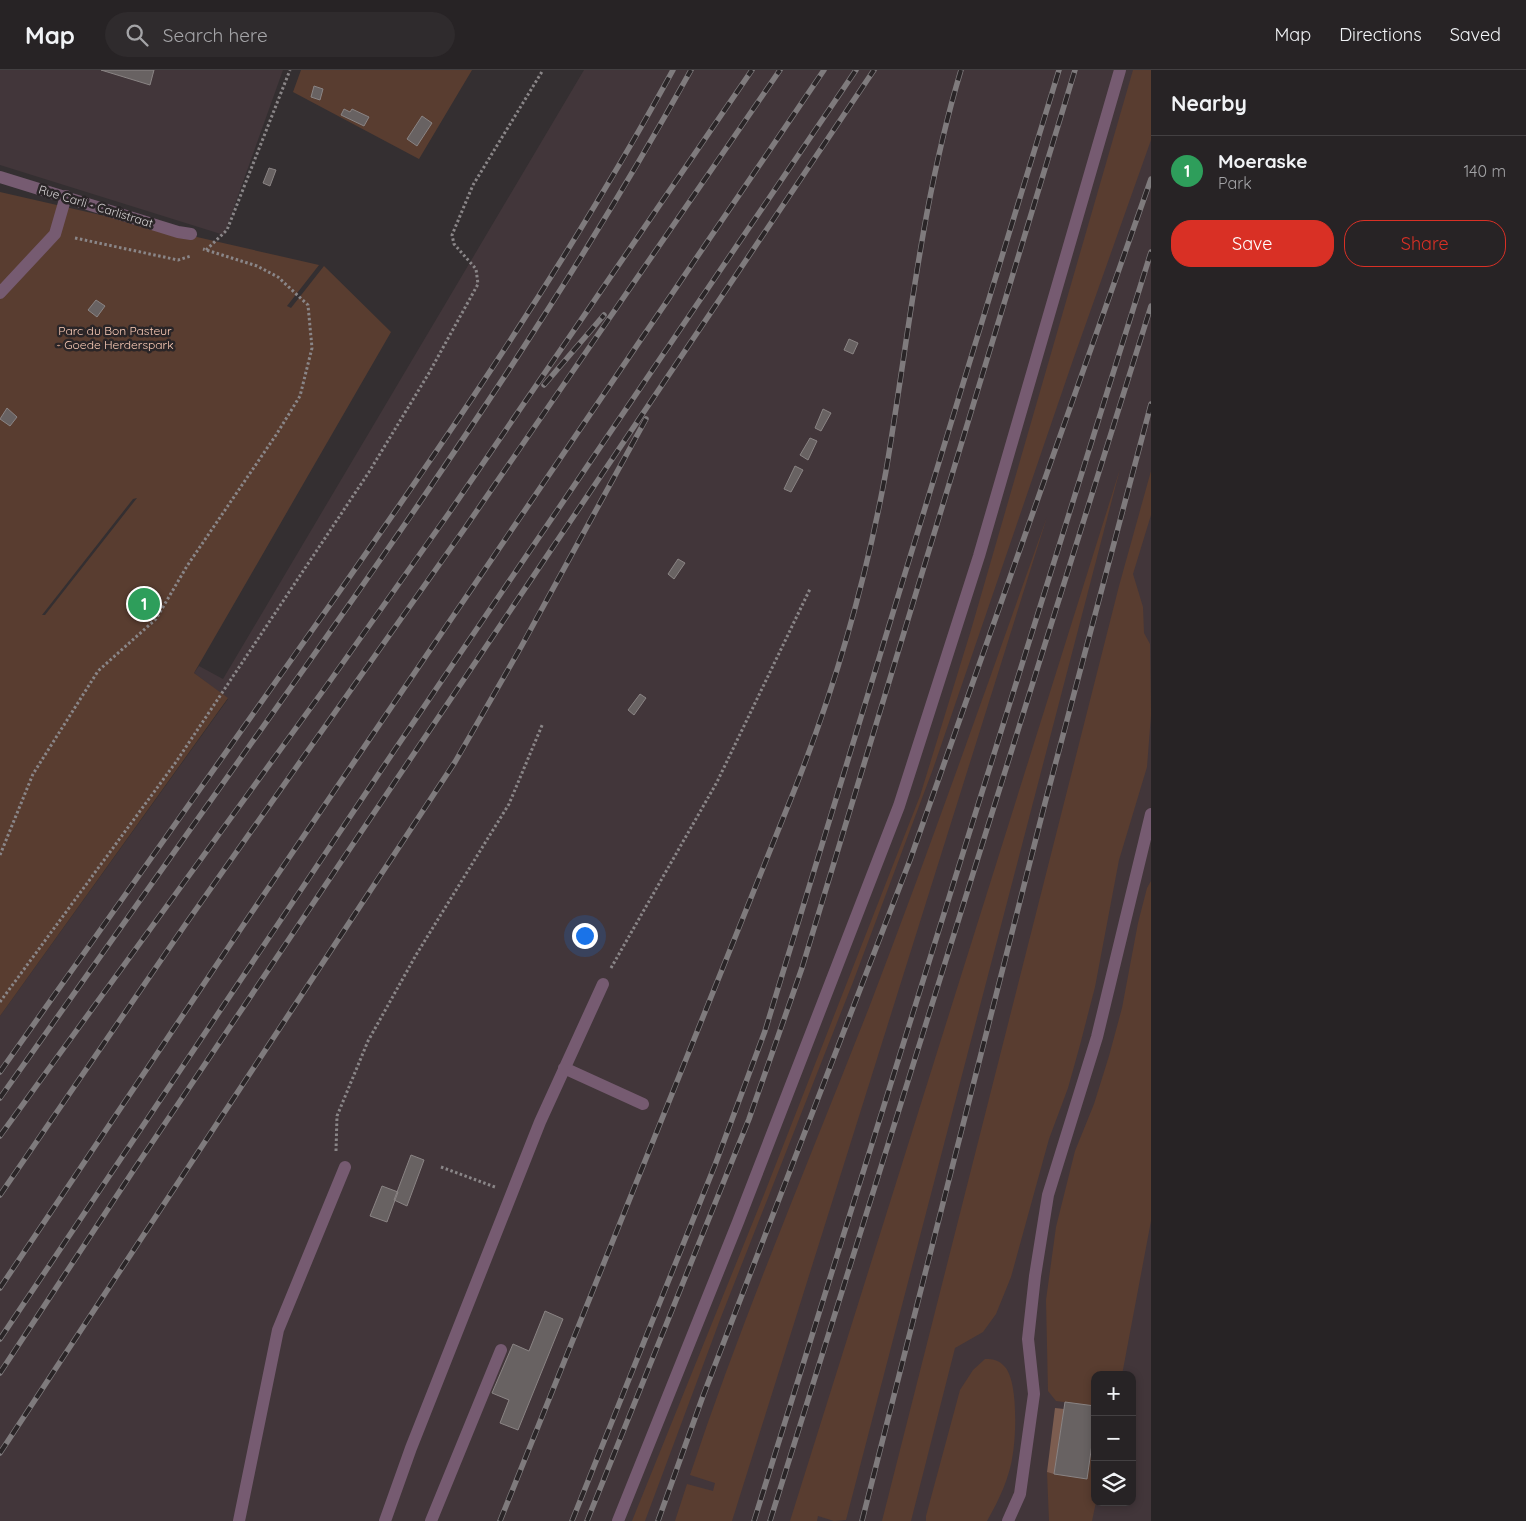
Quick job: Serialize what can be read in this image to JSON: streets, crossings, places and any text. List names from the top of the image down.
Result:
{
  "streets": {
    "street": ["Rue Carli - Carlistraat"]
  },
  "parks": ["Parc du Bon Pasteur - Goede Herderspark"],
  "page": {
    "header": "Map",
    "search": "Search here",
    "nav": ["Map", "Directions", "Saved"],
    "heading": "Nearby",
    "list": [
      {
        "mark": "1",
        "name": "Moeraske",
        "note": "Park",
        "value": "140 m"
      }
    ],
    "buttons": ["Save", "Share"],
    "pins": "1",
    "map_buttons": ["+", "−"]
  }
}
